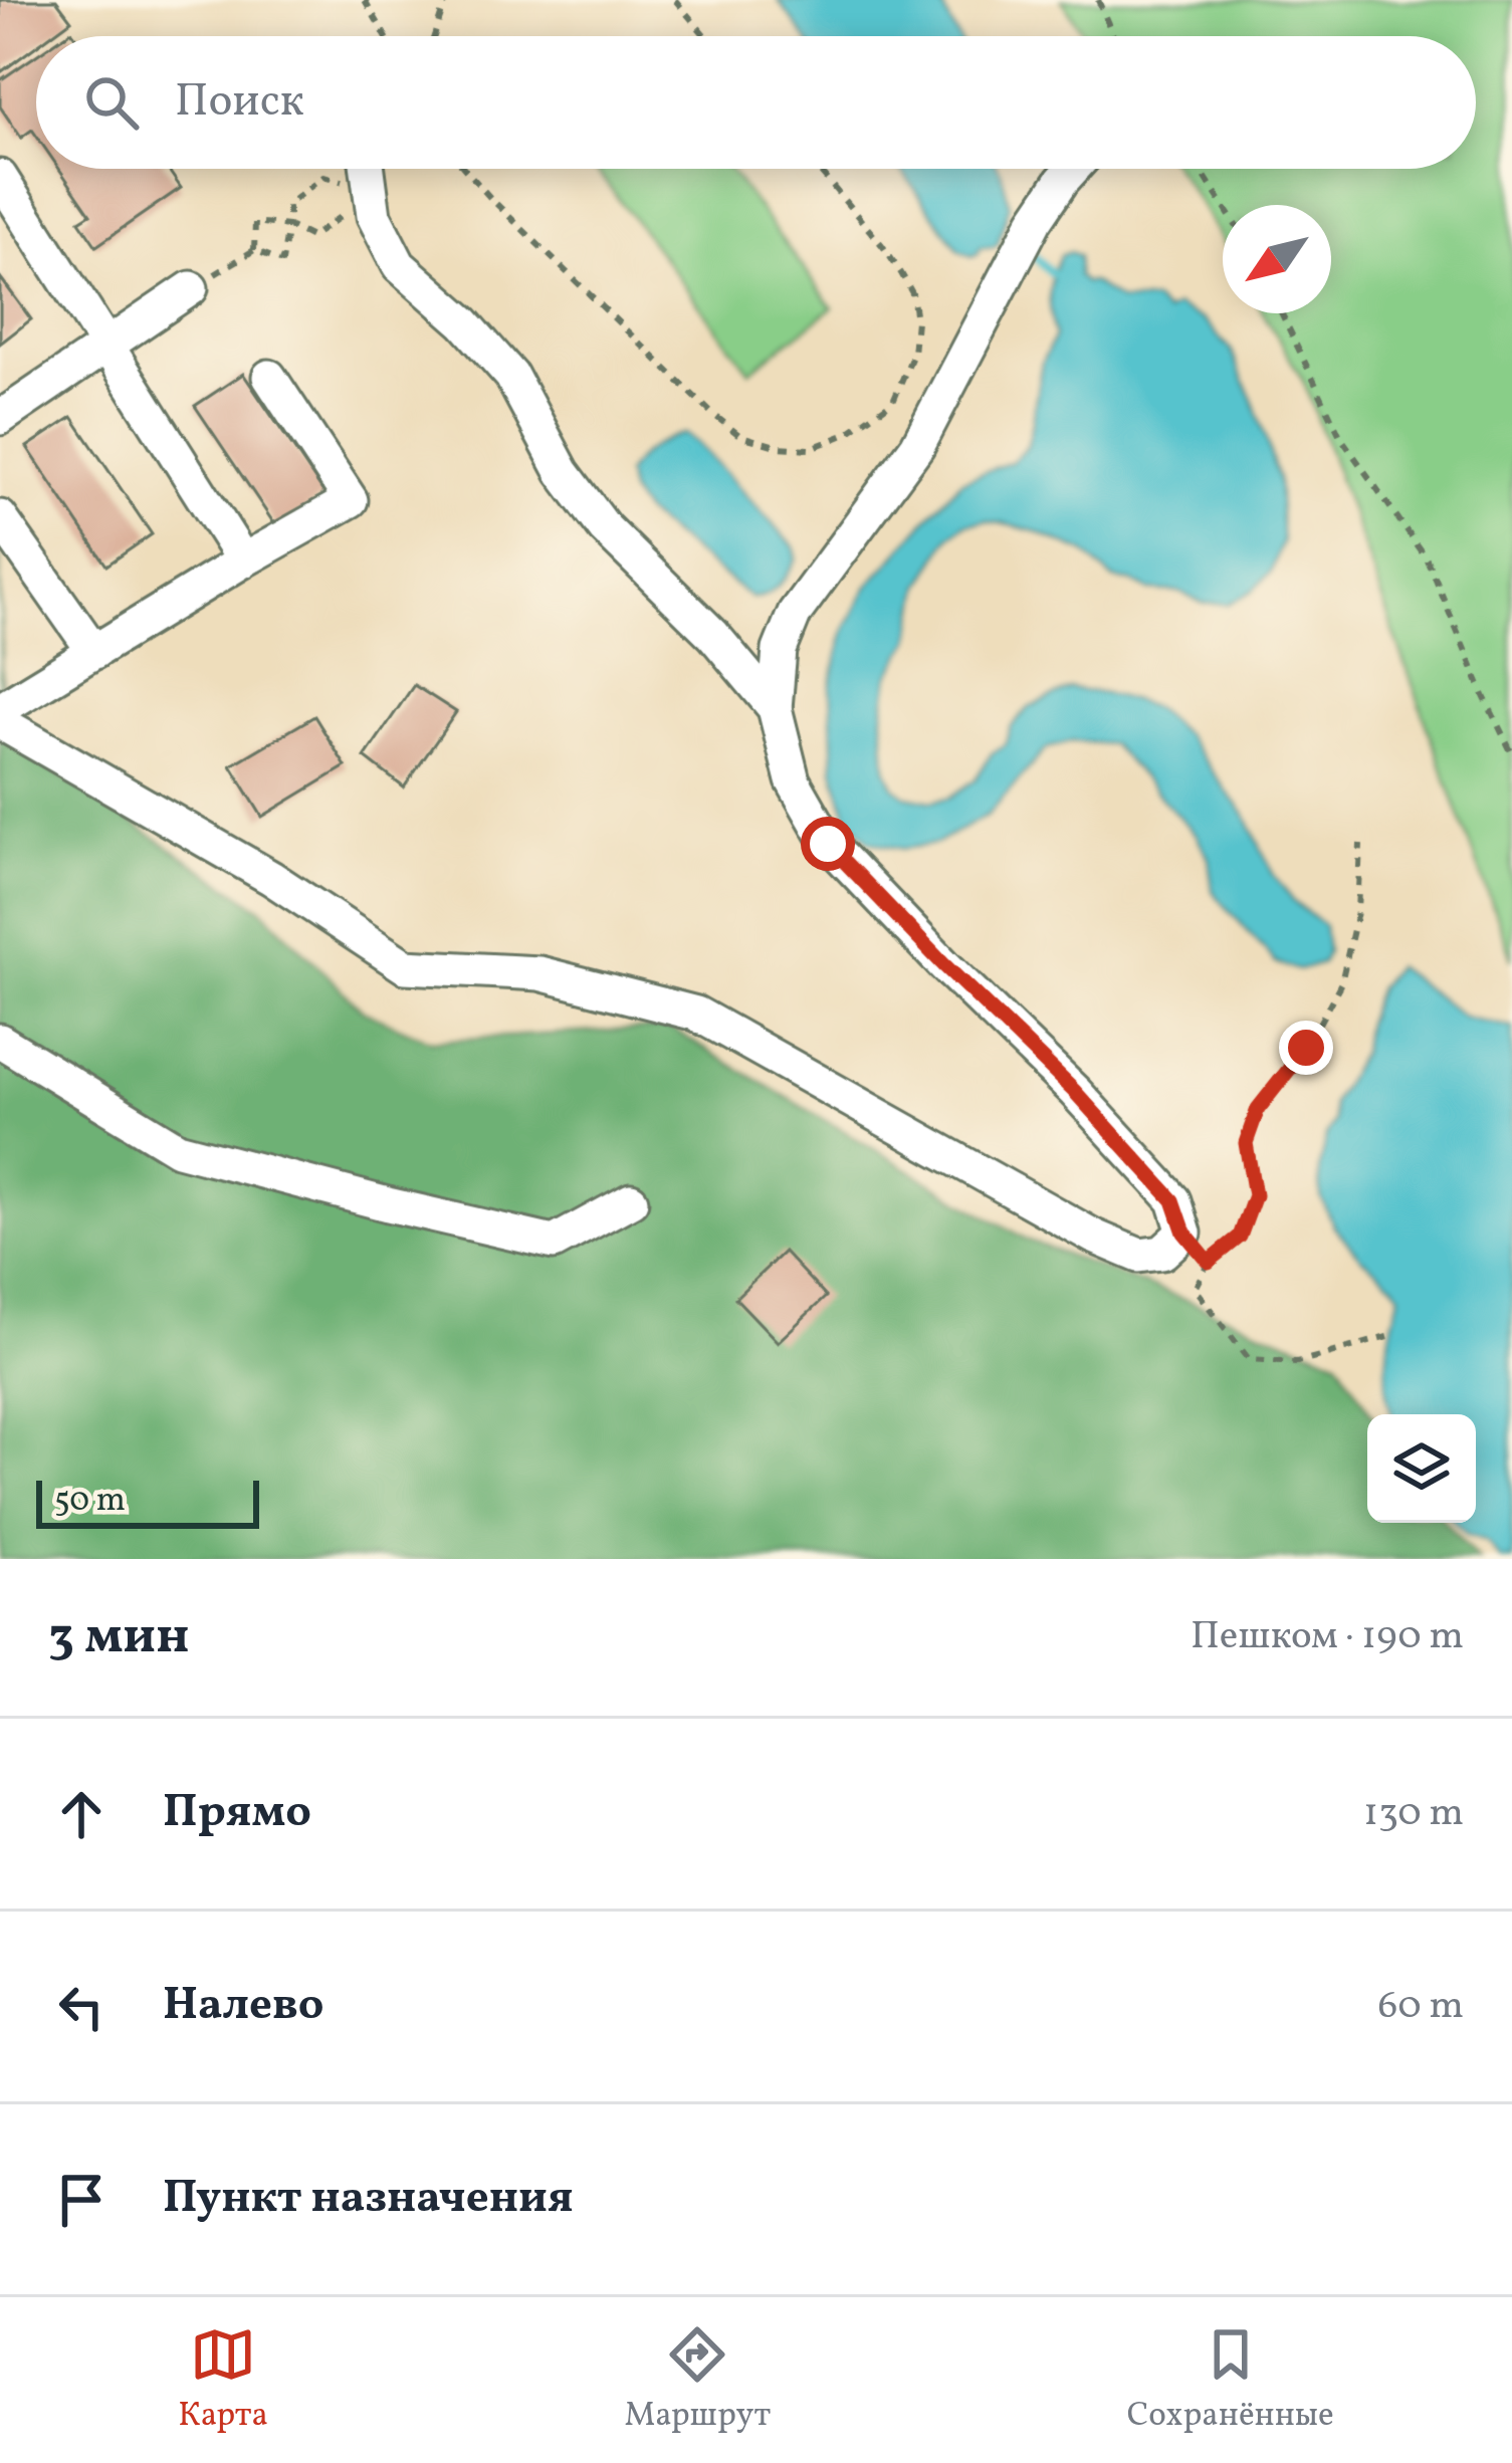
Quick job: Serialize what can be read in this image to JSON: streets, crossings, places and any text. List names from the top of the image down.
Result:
{
  "scale_bar": "50 m",
  "north": "bottom left",
  "page": {
    "search": "Поиск",
    "scale": "50 m",
    "heading": ["3 мин", "Пешком · 190 m"],
    "list": [
      ["Прямо", "130 m"],
      ["Налево", "60 m"],
      "Пункт назначения"
    ],
    "nav": ["Карта", "Маршрут", "Сохранённые"]
  }
}
